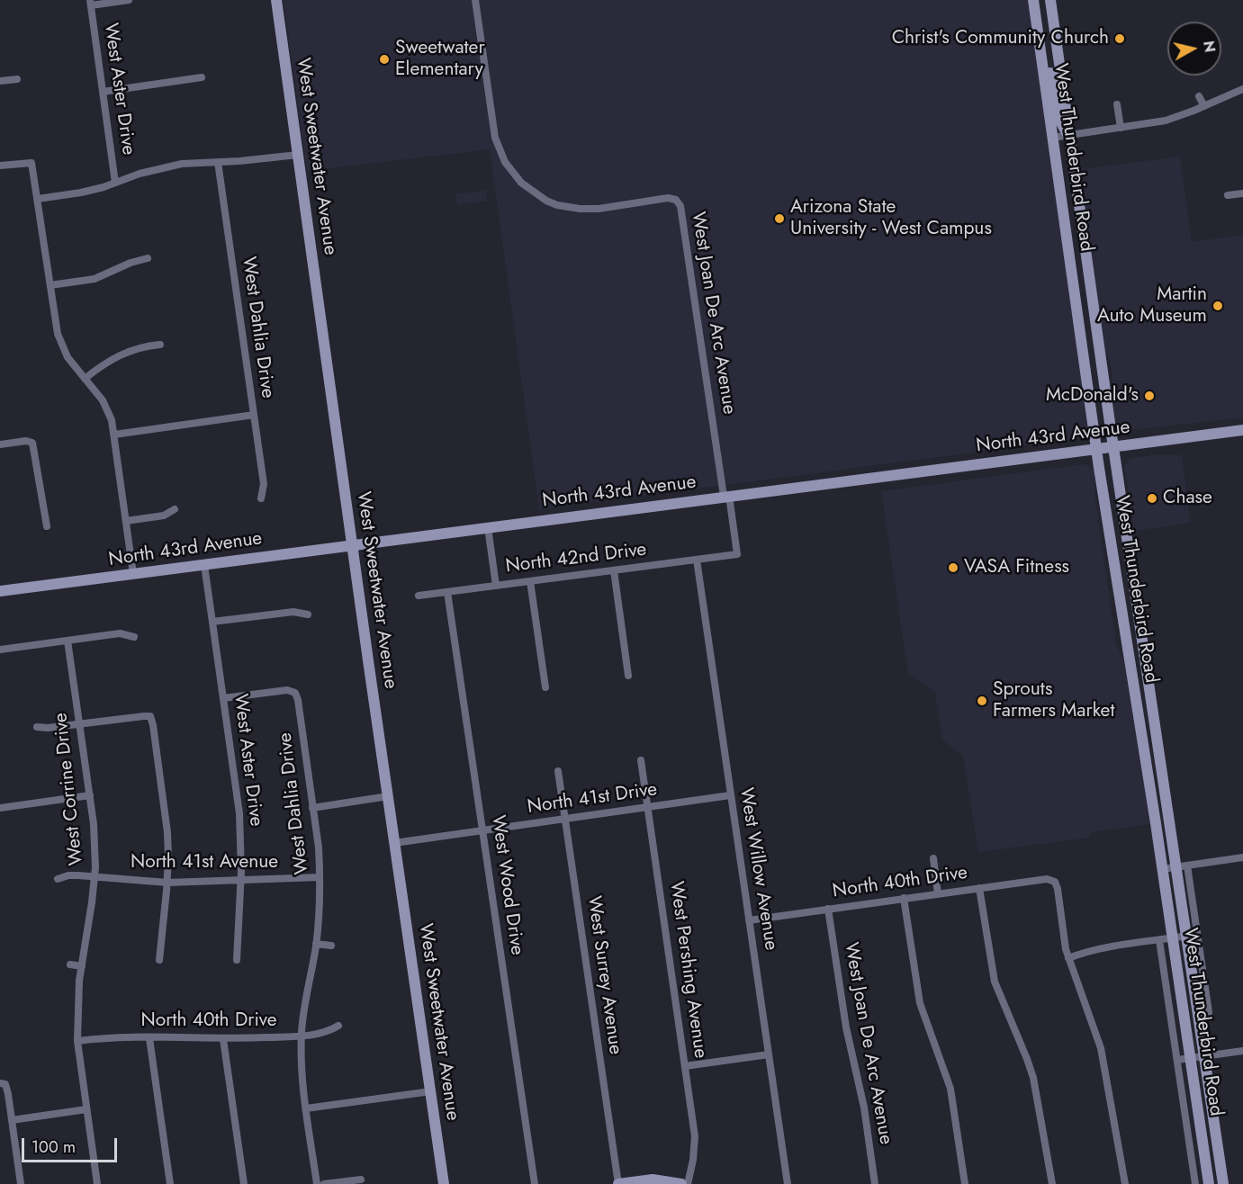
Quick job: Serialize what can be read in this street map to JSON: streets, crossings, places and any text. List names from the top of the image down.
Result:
{
  "streets": {
    "main road": ["West Sweetwater Avenue", "West Thunderbird Road", "North 43rd Avenue"],
    "street": [
      "West Aster Drive",
      "West Joan De Arc Avenue",
      "West Dahlia Drive",
      "North 42nd Drive",
      "West Corrine Drive",
      "North 41st Drive",
      "North 41st Avenue",
      "West Willow Avenue",
      "North 40th Drive",
      "West Wood Drive",
      "West Pershing Avenue",
      "West Surrey Avenue"
    ]
  },
  "crossings": [
    ["West Aster Drive", "West Dahlia Drive"],
    ["West Aster Drive", "North 43rd Avenue"],
    ["West Aster Drive", "North 41st Avenue"],
    ["West Sweetwater Avenue", "North 43rd Avenue"],
    ["West Sweetwater Avenue", "North 41st Drive"],
    ["West Thunderbird Road", "North 43rd Avenue"],
    ["West Joan De Arc Avenue", "North 43rd Avenue"],
    ["West Joan De Arc Avenue", "North 42nd Drive"],
    ["West Joan De Arc Avenue", "North 40th Drive"],
    ["West Dahlia Drive", "North 41st Avenue"],
    ["West Dahlia Drive", "North 40th Drive"],
    ["North 42nd Drive", "West Willow Avenue"],
    ["North 42nd Drive", "West Wood Drive"],
    ["West Corrine Drive", "North 41st Avenue"],
    ["West Corrine Drive", "North 40th Drive"],
    ["North 41st Drive", "West Willow Avenue"],
    ["North 41st Drive", "West Wood Drive"],
    ["North 41st Drive", "West Pershing Avenue"],
    ["North 41st Drive", "West Surrey Avenue"],
    ["West Willow Avenue", "North 40th Drive"]
  ],
  "places": [
    "Christ's Community Church",
    "Sweetwater Elementary",
    "Arizona State University - West Campus",
    "Martin Auto Museum",
    "McDonald's",
    "Chase",
    "VASA Fitness",
    "Sprouts Farmers Market"
  ],
  "scale_bar": "100 m",
  "north": "right"
}
